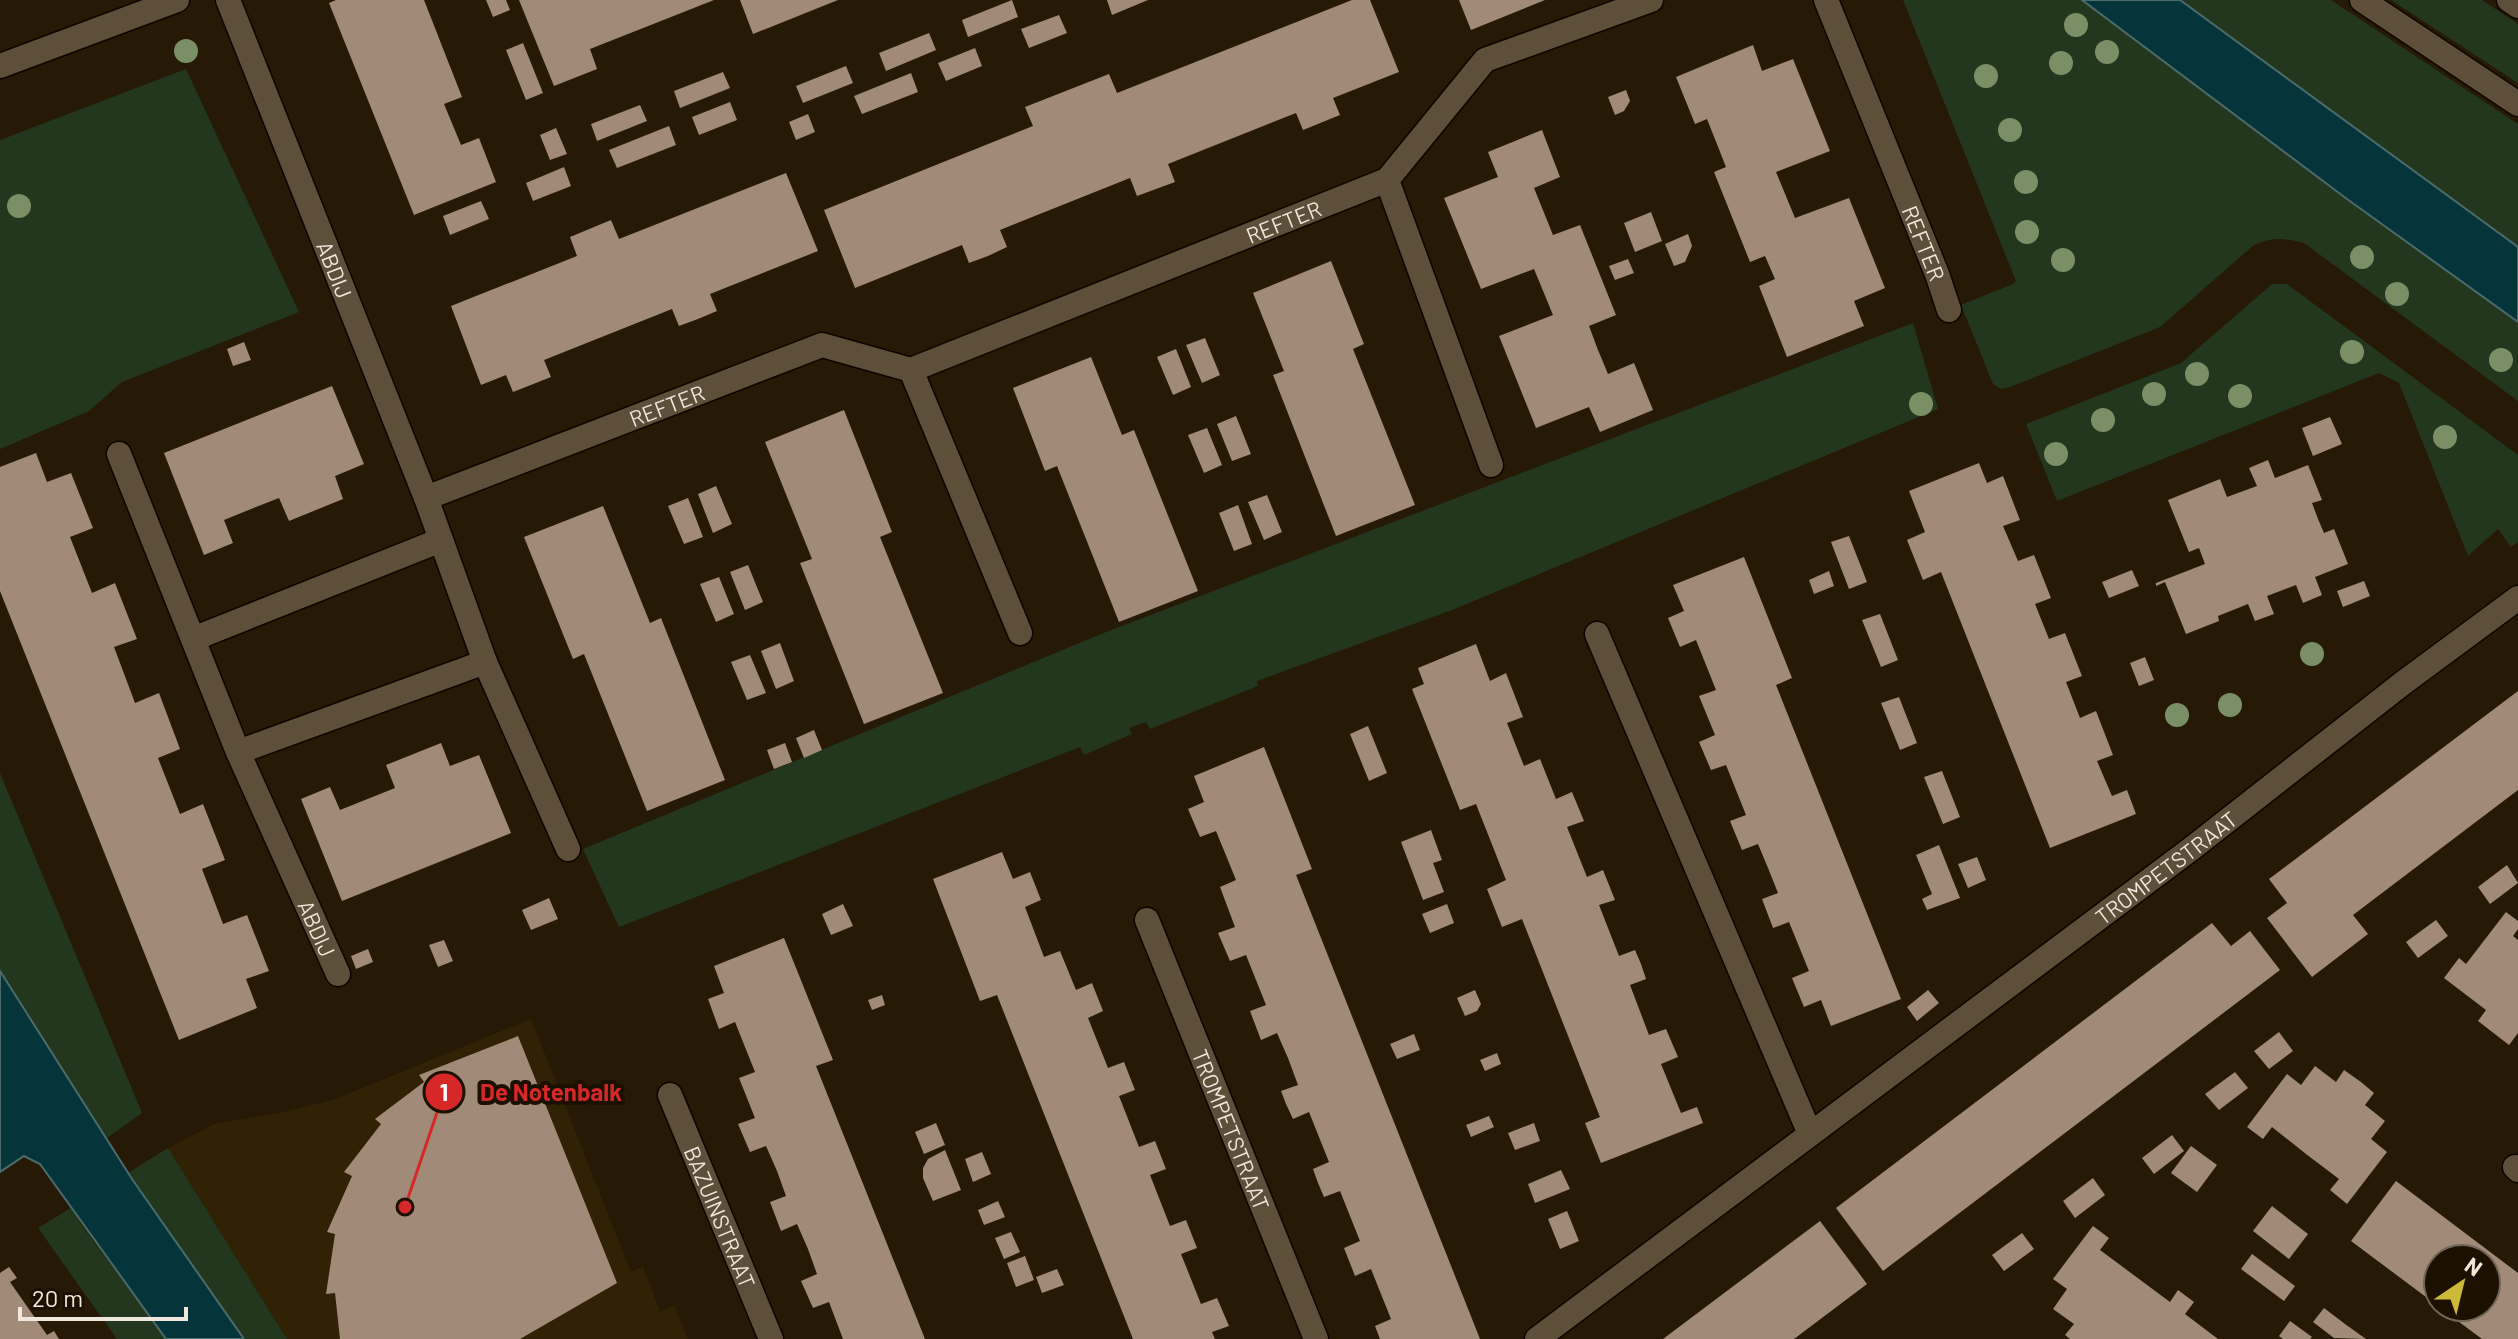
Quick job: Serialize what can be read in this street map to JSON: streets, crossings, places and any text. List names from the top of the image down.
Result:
{
  "streets": {
    "street": [
      "REFTER",
      "ABDIJ",
      "TROMPETSTRAAT",
      "BAZUINSTRAAT"
    ]
  },
  "crossings": [
    ["REFTER", "ABDIJ"]
  ],
  "places": ["De Notenbalk"],
  "scale_bar": "20 m",
  "north": "top right"
}
